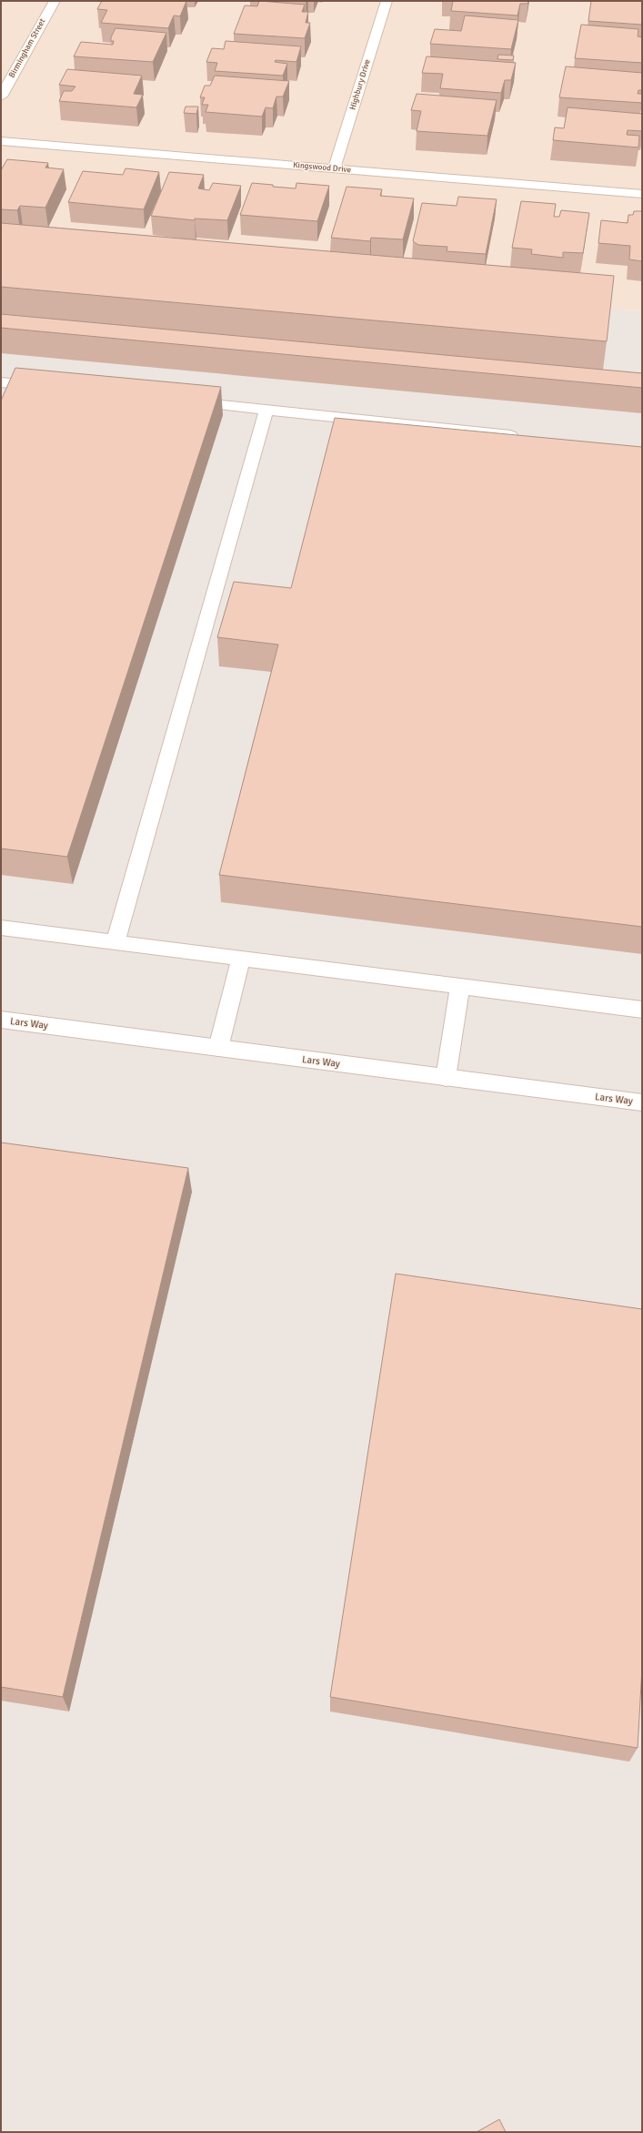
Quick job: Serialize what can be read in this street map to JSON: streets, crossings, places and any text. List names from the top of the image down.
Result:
{
  "streets": {
    "street": [
      "Birmingham Street",
      "Highbury Drive",
      "Kingswood Drive",
      "Lars Way"
    ]
  },
  "crossings": [
    ["Highbury Drive", "Kingswood Drive"]
  ]
}
